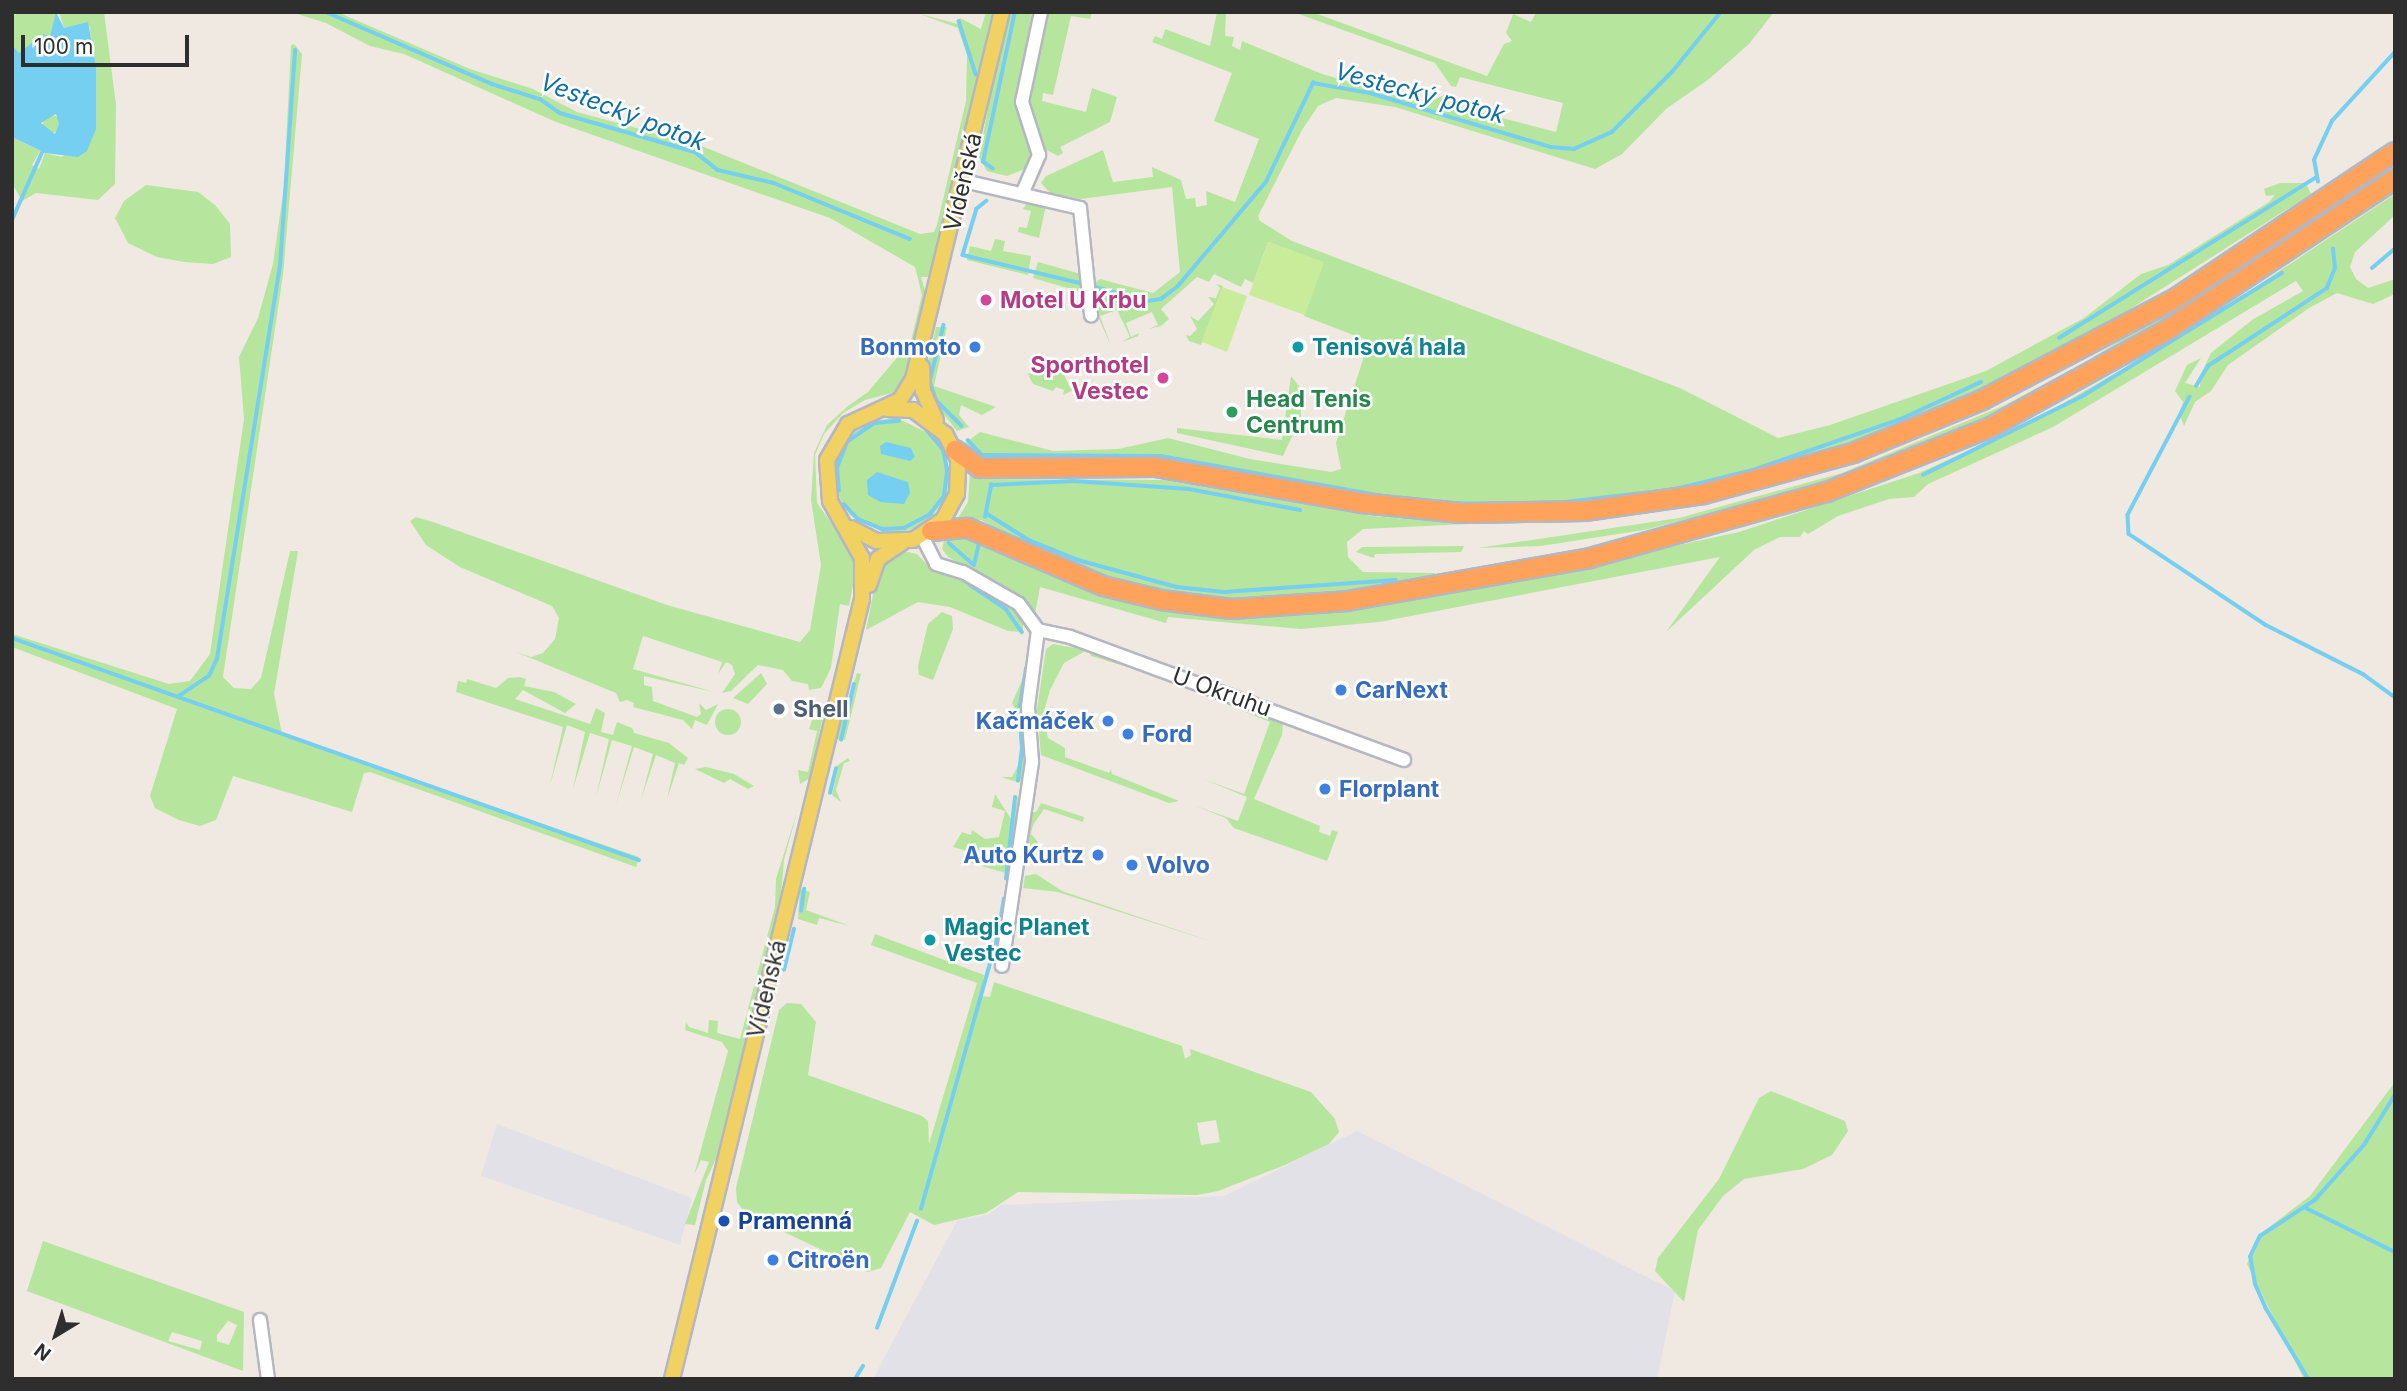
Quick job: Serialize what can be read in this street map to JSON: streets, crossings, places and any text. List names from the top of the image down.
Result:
{
  "streets": {
    "main road": ["Vídeňská"],
    "street": ["U Okruhu"]
  },
  "water": ["Vestecký potok"],
  "places": [
    "Motel U Krbu",
    "Bonmoto",
    "Tenisová hala",
    "Sporthotel Vestec",
    "Head Tenis Centrum",
    "CarNext",
    "Shell",
    "Kačmáček",
    "Ford",
    "Florplant",
    "Auto Kurtz",
    "Volvo",
    "Magic Planet Vestec",
    "Pramenná",
    "Citroën"
  ],
  "scale_bar": "100 m",
  "north": "bottom left"
}
